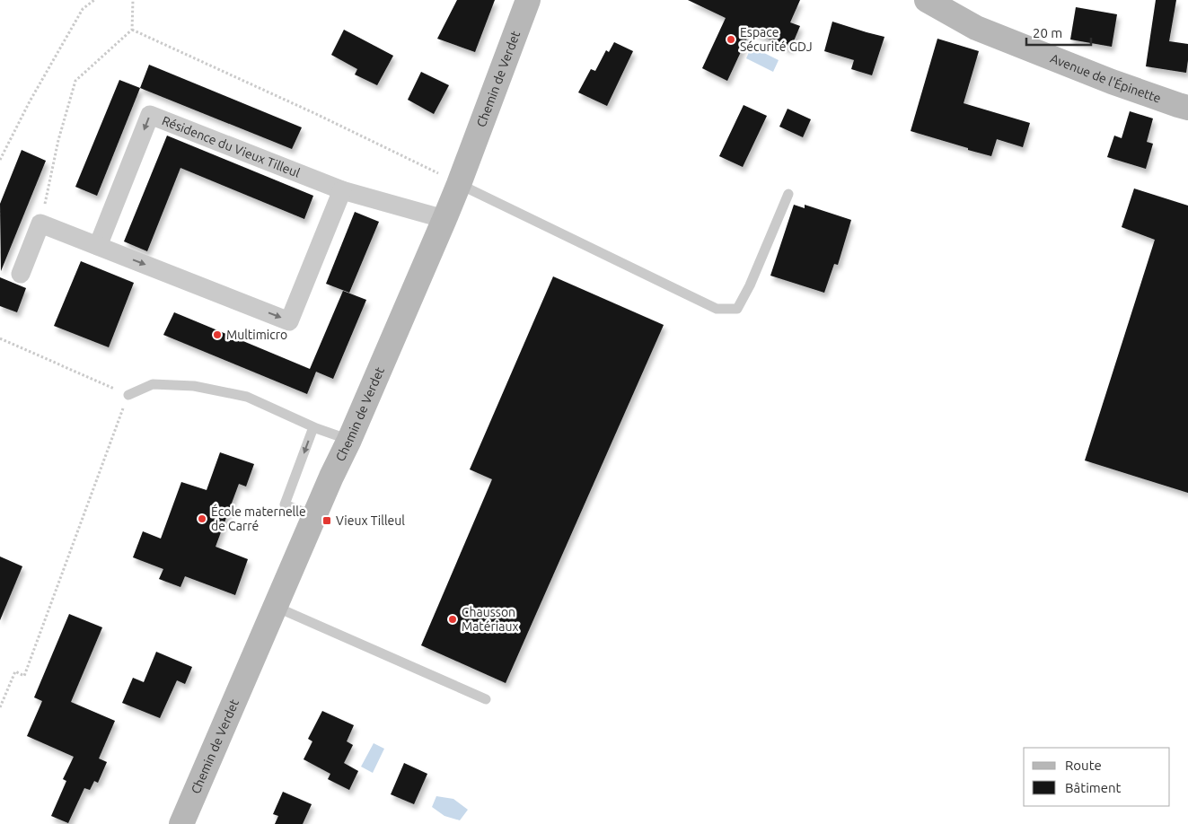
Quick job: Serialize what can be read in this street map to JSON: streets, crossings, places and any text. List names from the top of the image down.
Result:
{
  "streets": {
    "street": ["Chemin de Verdet", "Avenue de l'Épinette", "Résidence du Vieux Tilleul"]
  },
  "crossings": [
    ["Chemin de Verdet", "Résidence du Vieux Tilleul"]
  ],
  "places": {
    "other": [
      "Espace Sécurité GDJ",
      "Multimicro",
      "École maternelle de Carré",
      "Chausson Matériaux"
    ],
    "transit": ["Vieux Tilleul"]
  },
  "legend": ["Route", "Bâtiment"],
  "scale_bar": "20 m"
}
